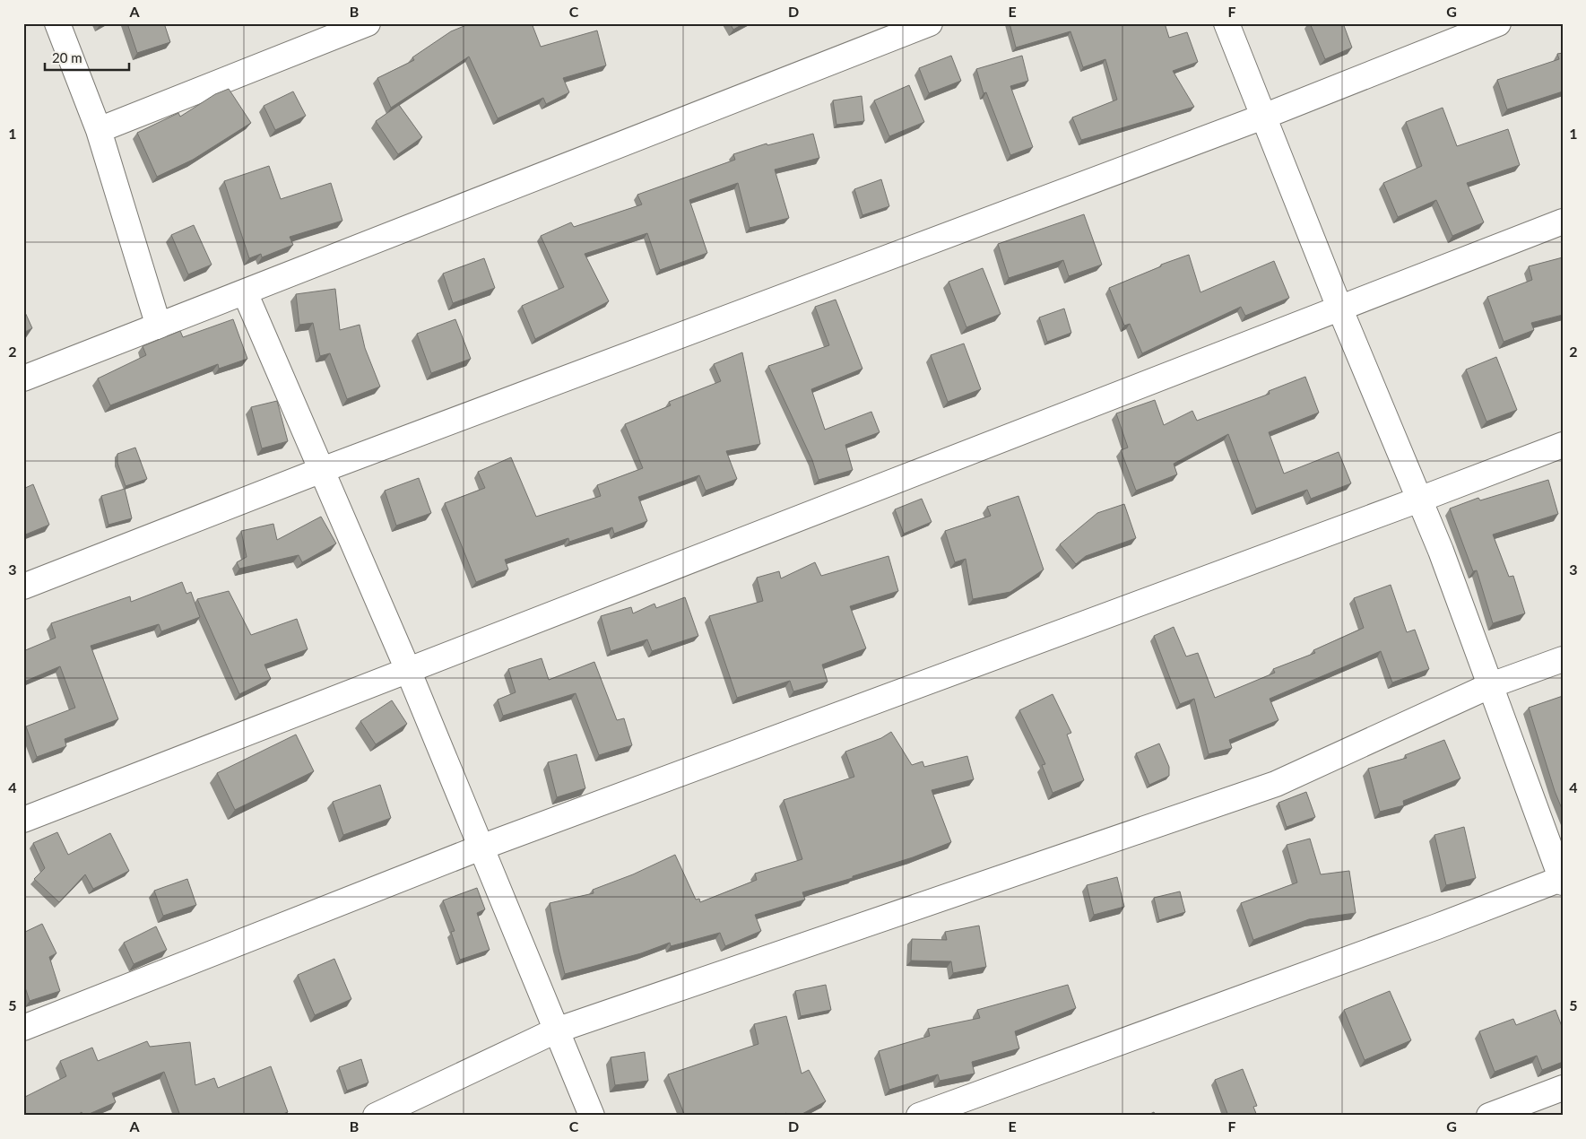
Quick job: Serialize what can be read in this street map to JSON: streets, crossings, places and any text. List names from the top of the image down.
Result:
{
  "scale_bar": "20 m",
  "grid": {
    "columns": [
      "A",
      "B",
      "C",
      "D",
      "E",
      "F",
      "G"
    ],
    "rows": [
      "1",
      "2",
      "3",
      "4",
      "5"
    ]
  }
}
